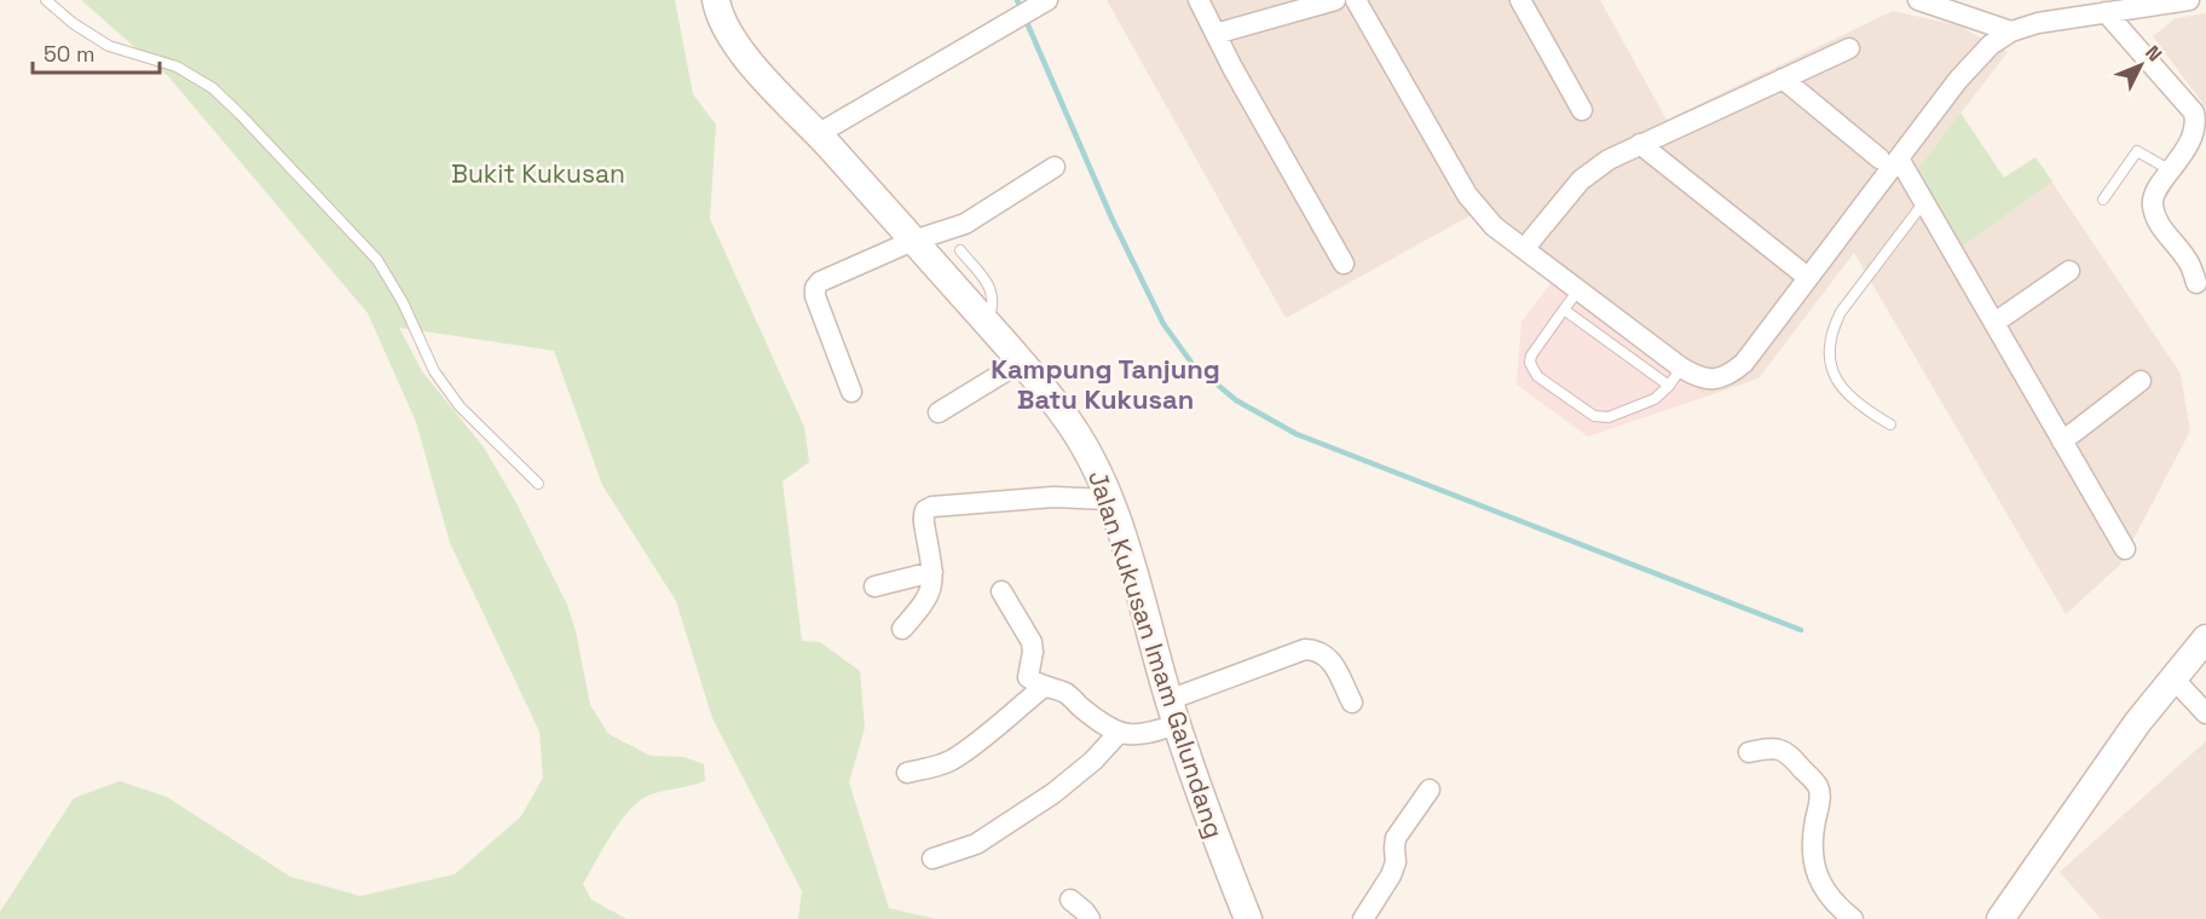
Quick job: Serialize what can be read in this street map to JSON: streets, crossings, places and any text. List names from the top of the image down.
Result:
{
  "streets": {
    "street": ["Jalan Kukusan Imam Galundang"]
  },
  "districts": ["Kampung Tanjung Batu Kukusan"],
  "parks": ["Bukit Kukusan"],
  "scale_bar": "50 m",
  "north": "top right"
}
